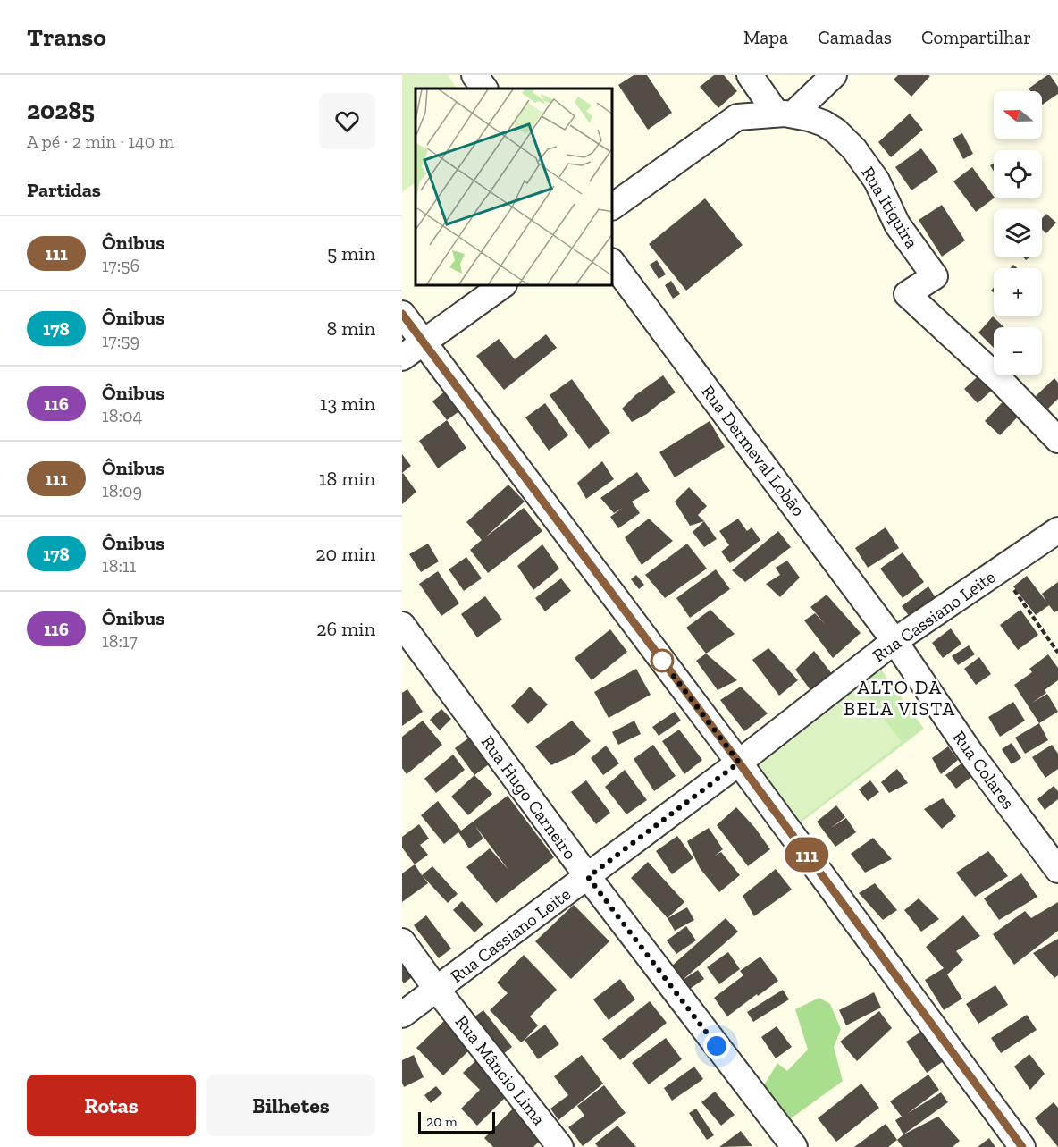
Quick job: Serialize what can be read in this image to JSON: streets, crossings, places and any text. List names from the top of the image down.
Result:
{
  "streets": {
    "street": [
      "Rua Itiquira",
      "Rua Dermeval Lobão",
      "Rua Cassiano Leite",
      "Rua Colares",
      "Rua Hugo Carneiro",
      "Rua Mâncio Lima"
    ]
  },
  "crossings": [
    ["Rua Dermeval Lobão", "Rua Cassiano Leite"],
    ["Rua Dermeval Lobão", "Rua Colares"],
    ["Rua Cassiano Leite", "Rua Colares"],
    ["Rua Cassiano Leite", "Rua Hugo Carneiro"],
    ["Rua Cassiano Leite", "Rua Mâncio Lima"]
  ],
  "districts": ["ALTO DA BELA VISTA"],
  "lines": ["bus line 111"],
  "scale_bar": "20 m",
  "north": "left",
  "page": {
    "header": "Transo",
    "nav": ["Mapa", "Camadas", "Compartilhar"],
    "heading": [
      ["20285", "A pé · 2 min · 140 m"],
      "Partidas"
    ],
    "on_map": "111",
    "map_buttons": ["+", "−"],
    "list": [
      {
        "mark": "111",
        "name": "Ônibus",
        "note": "17:56",
        "value": "5 min"
      },
      {
        "mark": "178",
        "name": "Ônibus",
        "note": "17:59",
        "value": "8 min"
      },
      {
        "mark": "116",
        "name": "Ônibus",
        "note": "18:04",
        "value": "13 min"
      },
      {
        "mark": "111",
        "name": "Ônibus",
        "note": "18:09",
        "value": "18 min"
      },
      {
        "mark": "178",
        "name": "Ônibus",
        "note": "18:11",
        "value": "20 min"
      },
      {
        "mark": "116",
        "name": "Ônibus",
        "note": "18:17",
        "value": "26 min"
      }
    ],
    "buttons": ["Rotas", "Bilhetes"],
    "scale": "20 m"
  }
}
